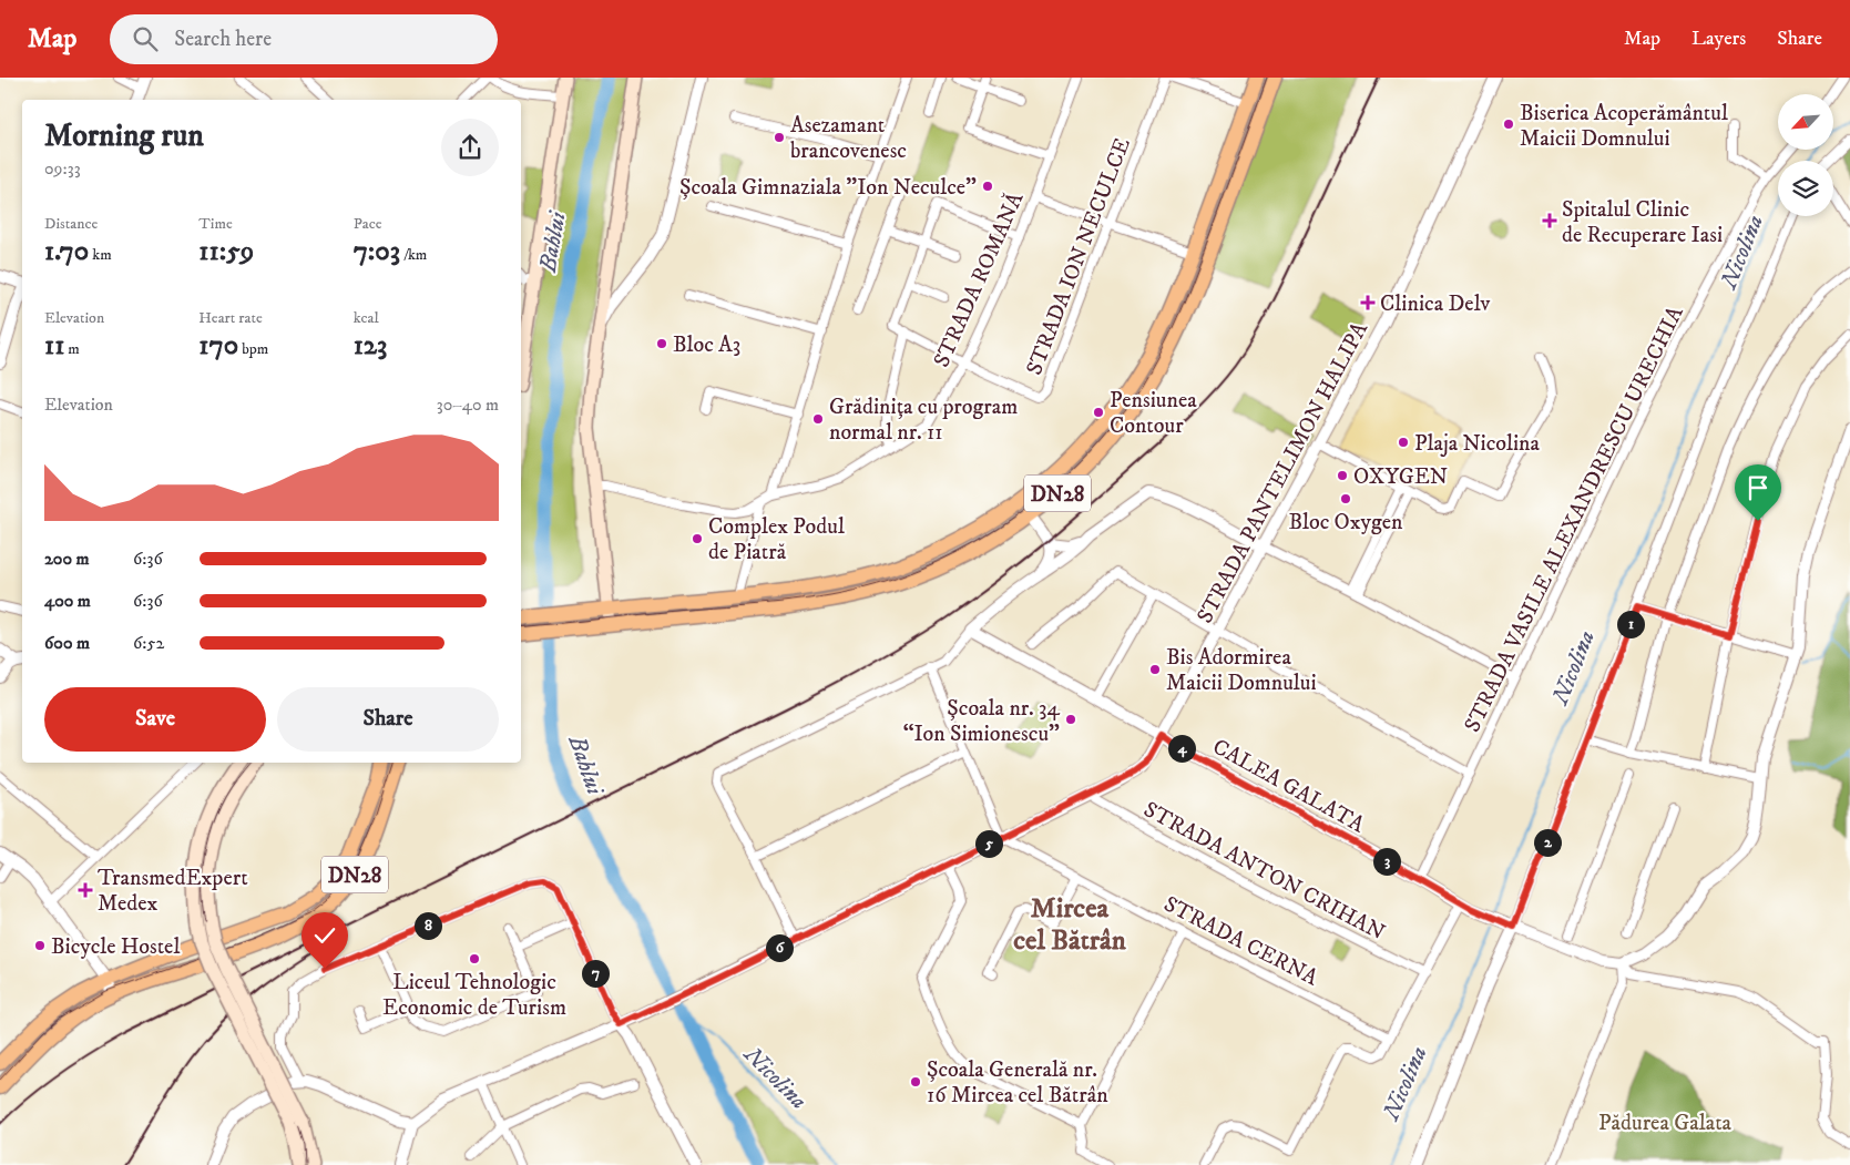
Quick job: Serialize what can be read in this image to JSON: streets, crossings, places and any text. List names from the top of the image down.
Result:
{
  "streets": {
    "main road": ["DN28"],
    "street": [
      "STRADA ION NECULCE",
      "STRADA ROMANĂ",
      "STRADA PANTELIMON HALIPA",
      "STRADA VASILE ALEXANDRESCU URECHIA",
      "CALEA GALATA",
      "STRADA ANTON CRIHAN",
      "STRADA CERNA"
    ]
  },
  "crossings": [
    ["STRADA ION NECULCE", "STRADA ROMANĂ"],
    ["STRADA PANTELIMON HALIPA", "CALEA GALATA"],
    ["STRADA PANTELIMON HALIPA", "STRADA ANTON CRIHAN"],
    ["STRADA PANTELIMON HALIPA", "STRADA CERNA"],
    ["STRADA VASILE ALEXANDRESCU URECHIA", "CALEA GALATA"]
  ],
  "districts": ["Mircea cel Bătrân"],
  "water": ["Bahlui", "Nicolina"],
  "parks": ["Pădurea Galata"],
  "places": {
    "other": [
      "Biserica Acoperământul Maicii Domnului",
      "Asezamant brancovenesc",
      "Școala Gimnaziala \"Ion Neculce\"",
      "Bloc A3",
      "Pensiunea Contour",
      "Grădinița cu program normal nr. 11",
      "Plaja Nicolina",
      "OXYGEN",
      "Bloc Oxygen",
      "Complex Podul de Piatră",
      "Bis Adormirea Maicii Domnului",
      "Școala nr. 34 “Ion Simionescu”",
      "Bicycle Hostel",
      "Liceul Tehnologic Economic de Turism",
      "Școala Generală nr. 16 Mircea cel Bătrân"
    ],
    "health": ["Spitalul Clinic de Recuperare Iasi", "Clinica Delv", "TransmedExpert Medex"]
  },
  "north": "bottom left",
  "page": {
    "header": "Map",
    "search": "Search here",
    "nav": ["Map", "Layers", "Share"],
    "heading": ["Morning run", "09:33"],
    "stats": [
      ["Distance", "1.70 km"],
      ["Time", "11:59"],
      ["Pace", "7:03 /km"],
      ["Elevation", "11 m"],
      ["Heart rate", "170 bpm"],
      ["kcal", "123"]
    ],
    "chart": ["Elevation", "30–40 m"],
    "list": [
      {
        "name": "200 m",
        "note": "6:36"
      },
      {
        "name": "400 m",
        "note": "6:36"
      },
      {
        "name": "600 m",
        "note": "6:52"
      }
    ],
    "pins": [
      "1",
      "4",
      "2",
      "5",
      "3",
      "8",
      "6",
      "7"
    ],
    "buttons": ["Save", "Share"]
  }
}
